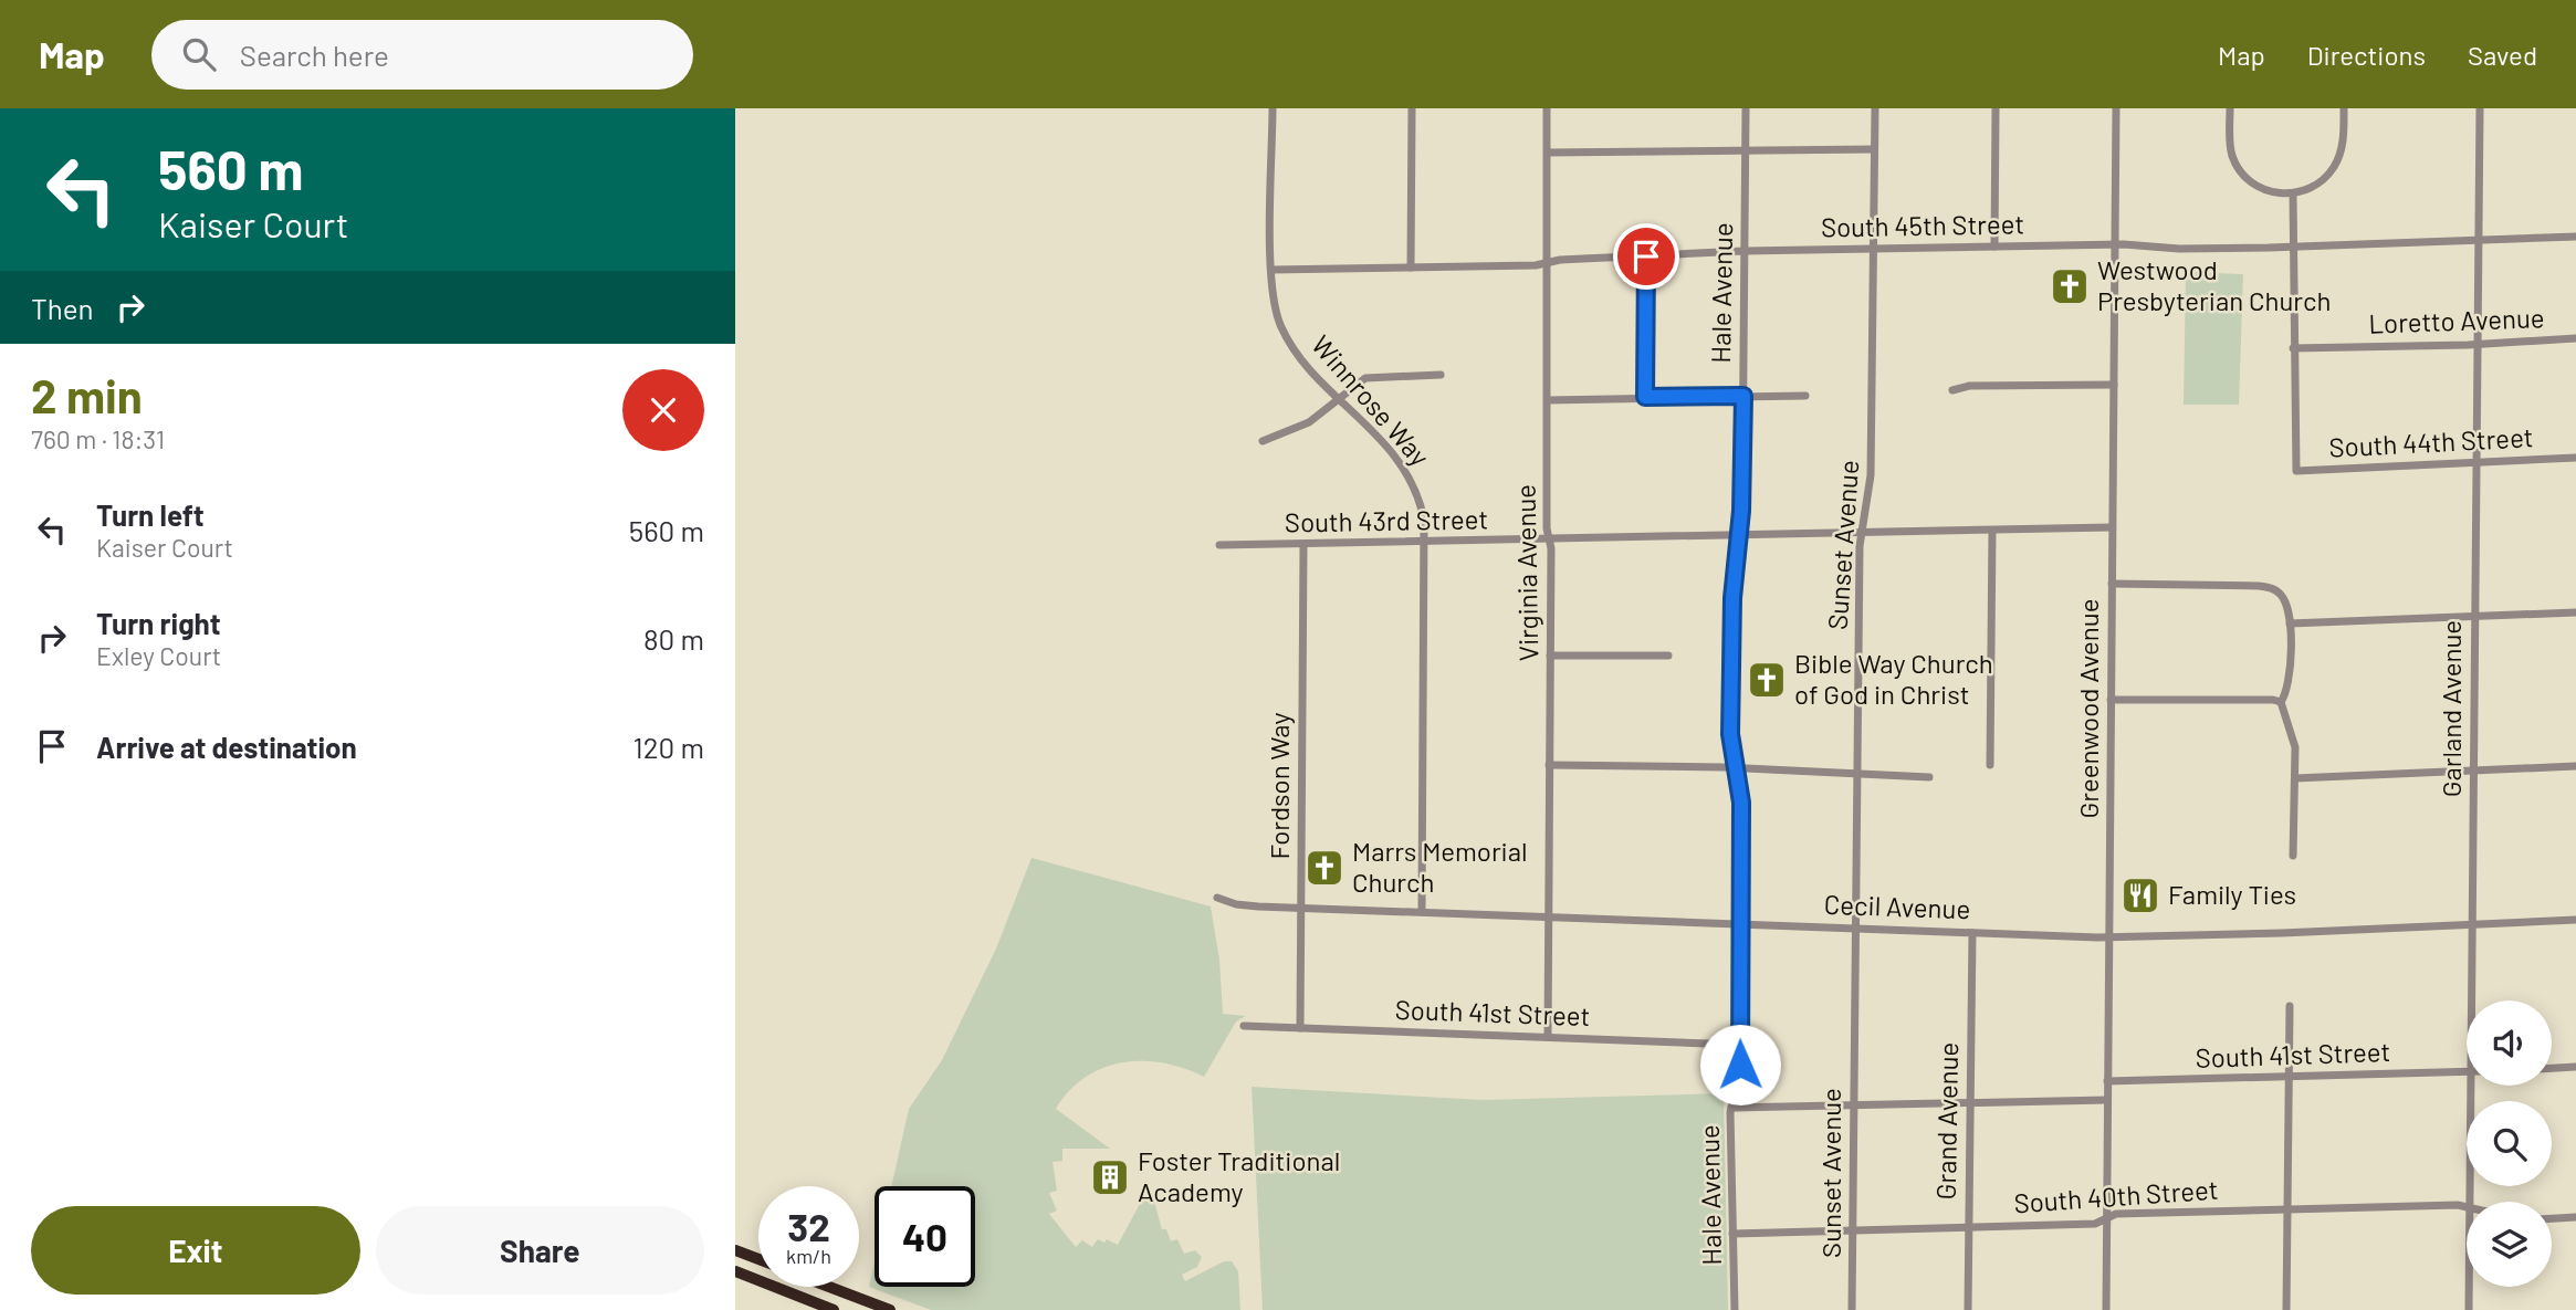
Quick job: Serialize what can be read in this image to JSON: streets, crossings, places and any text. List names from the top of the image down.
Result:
{
  "streets": {
    "street": [
      "South 45th Street",
      "Hale Avenue",
      "Loretto Avenue",
      "Winnrose Way",
      "South 44th Street",
      "South 43rd Street",
      "Sunset Avenue",
      "Virginia Avenue",
      "Greenwood Avenue",
      "Garland Avenue",
      "Fordson Way",
      "Cecil Avenue",
      "South 41st Street",
      "Grand Avenue",
      "South 40th Street"
    ]
  },
  "crossings": [
    ["South 45th Street", "Hale Avenue"],
    ["South 45th Street", "Winnrose Way"],
    ["South 45th Street", "Sunset Avenue"],
    ["South 45th Street", "Virginia Avenue"],
    ["South 45th Street", "Greenwood Avenue"],
    ["South 45th Street", "Garland Avenue"],
    ["Hale Avenue", "South 43rd Street"],
    ["Hale Avenue", "Cecil Avenue"],
    ["Hale Avenue", "South 41st Street"],
    ["Hale Avenue", "South 40th Street"],
    ["Loretto Avenue", "South 44th Street"],
    ["Loretto Avenue", "Garland Avenue"],
    ["Winnrose Way", "South 43rd Street"],
    ["Winnrose Way", "Cecil Avenue"],
    ["South 44th Street", "Garland Avenue"],
    ["South 43rd Street", "Sunset Avenue"],
    ["South 43rd Street", "Virginia Avenue"],
    ["South 43rd Street", "Greenwood Avenue"],
    ["South 43rd Street", "Fordson Way"],
    ["Sunset Avenue", "Cecil Avenue"],
    ["Sunset Avenue", "South 40th Street"],
    ["Virginia Avenue", "Cecil Avenue"],
    ["Virginia Avenue", "South 41st Street"],
    ["Greenwood Avenue", "Cecil Avenue"],
    ["Greenwood Avenue", "South 41st Street"],
    ["Greenwood Avenue", "South 40th Street"],
    ["Garland Avenue", "Cecil Avenue"],
    ["Fordson Way", "Cecil Avenue"],
    ["Fordson Way", "South 41st Street"],
    ["Cecil Avenue", "Grand Avenue"],
    ["Grand Avenue", "South 40th Street"]
  ],
  "places": {
    "church": ["Westwood Presbyterian Church", "Bible Way Church of God in Christ", "Marrs Memorial Church"],
    "restaurant": ["Family Ties"],
    "building": ["Foster Traditional Academy"]
  },
  "page": {
    "header": "Map",
    "search": "Search here",
    "nav": ["Map", "Directions", "Saved"],
    "turn": ["560 m", "Kaiser Court"],
    "then": "Then",
    "heading": ["2 min", "760 m · 18:31"],
    "list": [
      {
        "name": "Turn left",
        "note": "Kaiser Court",
        "value": "560 m"
      },
      {
        "name": "Turn right",
        "note": "Exley Court",
        "value": "80 m"
      },
      {
        "name": "Arrive at destination",
        "value": "120 m"
      }
    ],
    "speed": "32 km/h",
    "limit": "40",
    "buttons": ["Exit", "Share"]
  }
}
